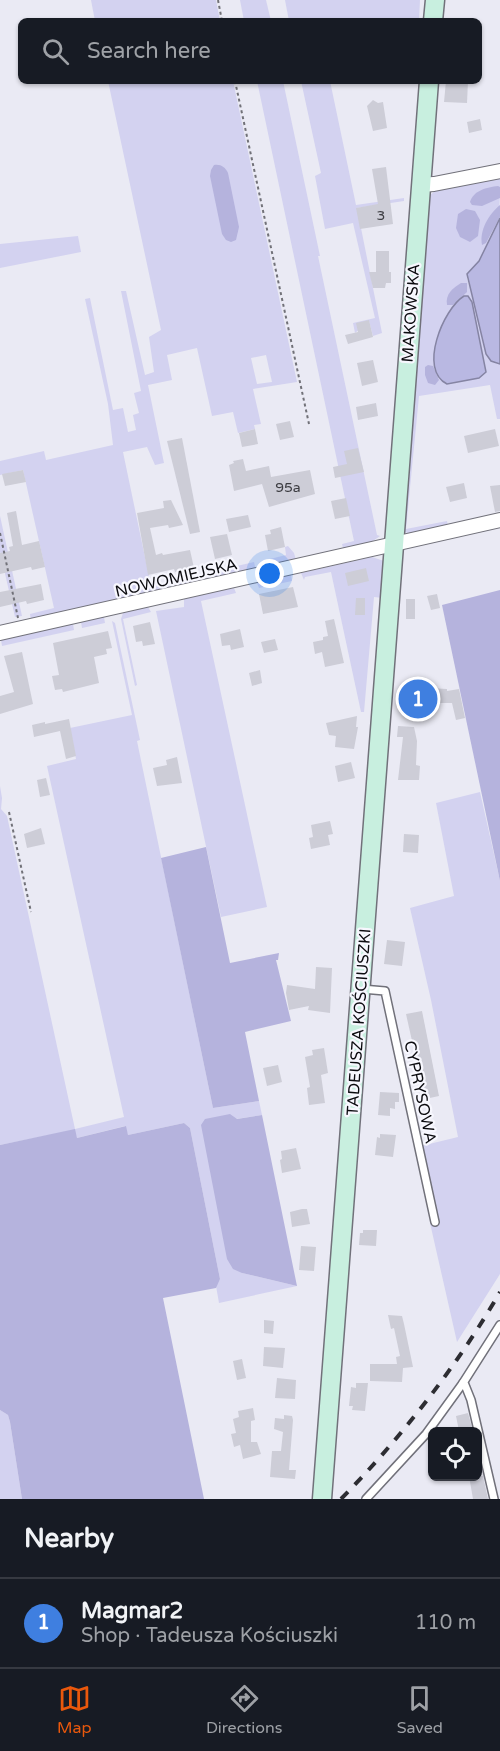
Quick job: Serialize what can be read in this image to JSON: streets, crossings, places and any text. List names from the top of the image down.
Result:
{
  "streets": {
    "street": ["MAKOWSKA", "NOWOMIEJSKA", "TADEUSZA KOŚCIUSZKI"],
    "lane": ["CYPRYSOWA"]
  },
  "crossings": [
    ["MAKOWSKA", "NOWOMIEJSKA"],
    ["MAKOWSKA", "TADEUSZA KOŚCIUSZKI"],
    ["NOWOMIEJSKA", "TADEUSZA KOŚCIUSZKI"],
    ["TADEUSZA KOŚCIUSZKI", "CYPRYSOWA"]
  ],
  "house_numbers": ["3", "95a"],
  "page": {
    "search": "Search here",
    "pins": "1",
    "heading": "Nearby",
    "list": [
      {
        "mark": "1",
        "name": "Magmar2",
        "note": "Shop · Tadeusza Kościuszki",
        "value": "110 m"
      }
    ],
    "nav": ["Map", "Directions", "Saved"]
  }
}
